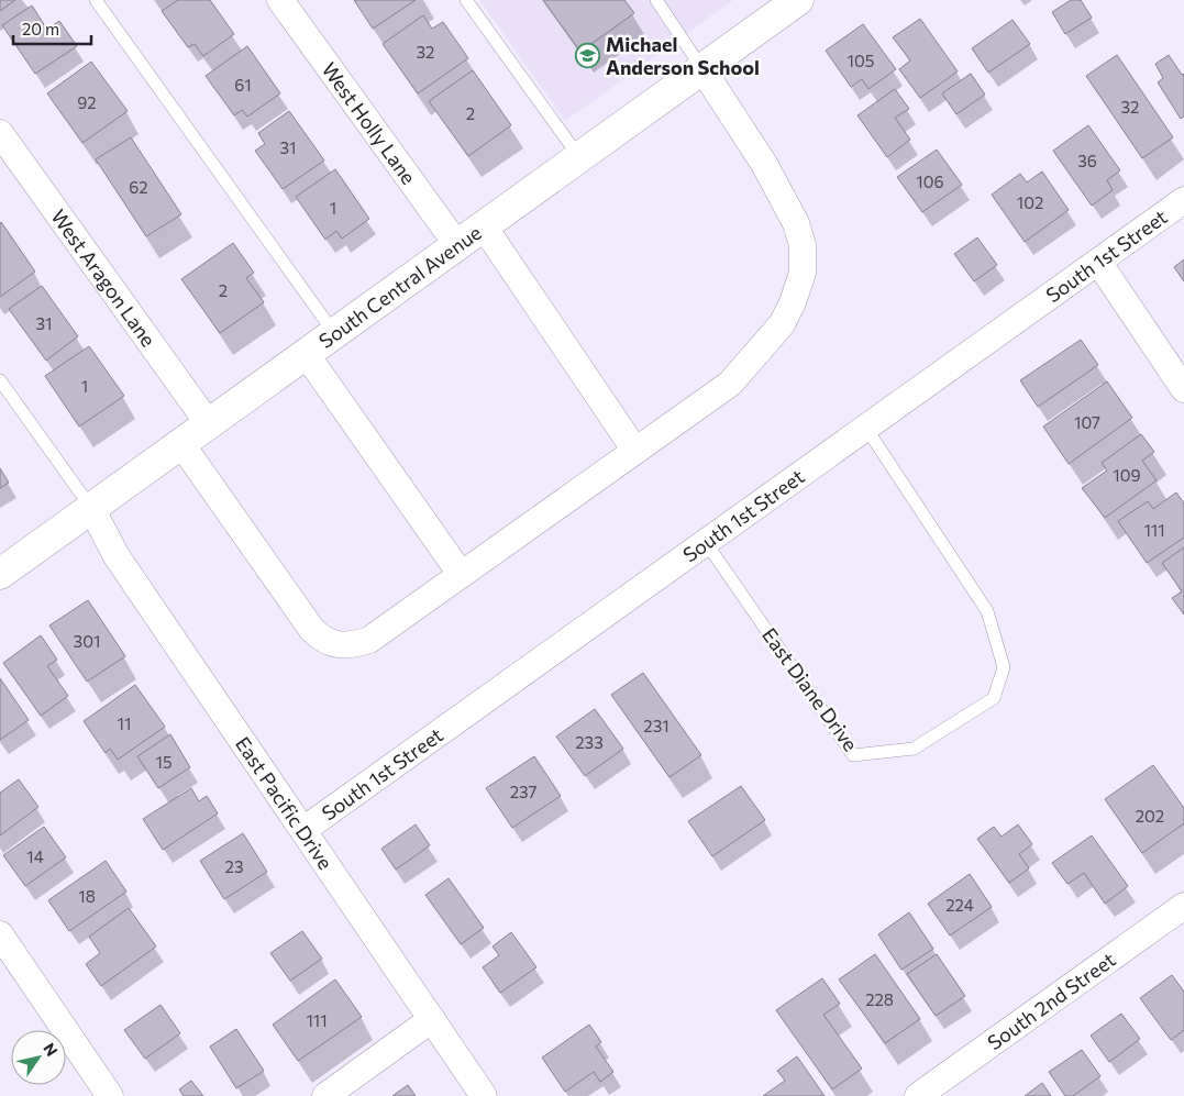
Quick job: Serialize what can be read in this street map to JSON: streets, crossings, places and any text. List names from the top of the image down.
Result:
{
  "streets": {
    "street": [
      "West Holly Lane",
      "South 1st Street",
      "West Aragon Lane",
      "South Central Avenue",
      "East Pacific Drive",
      "South 2nd Street"
    ],
    "lane": ["East Diane Drive"]
  },
  "crossings": [
    ["West Holly Lane", "South Central Avenue"],
    ["South 1st Street", "East Diane Drive"],
    ["South 1st Street", "East Pacific Drive"],
    ["West Aragon Lane", "South Central Avenue"],
    ["South Central Avenue", "East Pacific Drive"]
  ],
  "places": {
    "school or university": ["Michael Anderson School"]
  },
  "house_numbers": [
    "32",
    "105",
    "61",
    "92",
    "32",
    "2",
    "31",
    "36",
    "106",
    "62",
    "102",
    "1",
    "2",
    "31",
    "1",
    "107",
    "109",
    "111",
    "301",
    "11",
    "231",
    "233",
    "15",
    "237",
    "202",
    "14",
    "23",
    "18",
    "224",
    "228",
    "111"
  ],
  "scale_bar": "20 m",
  "north": "top right"
}
